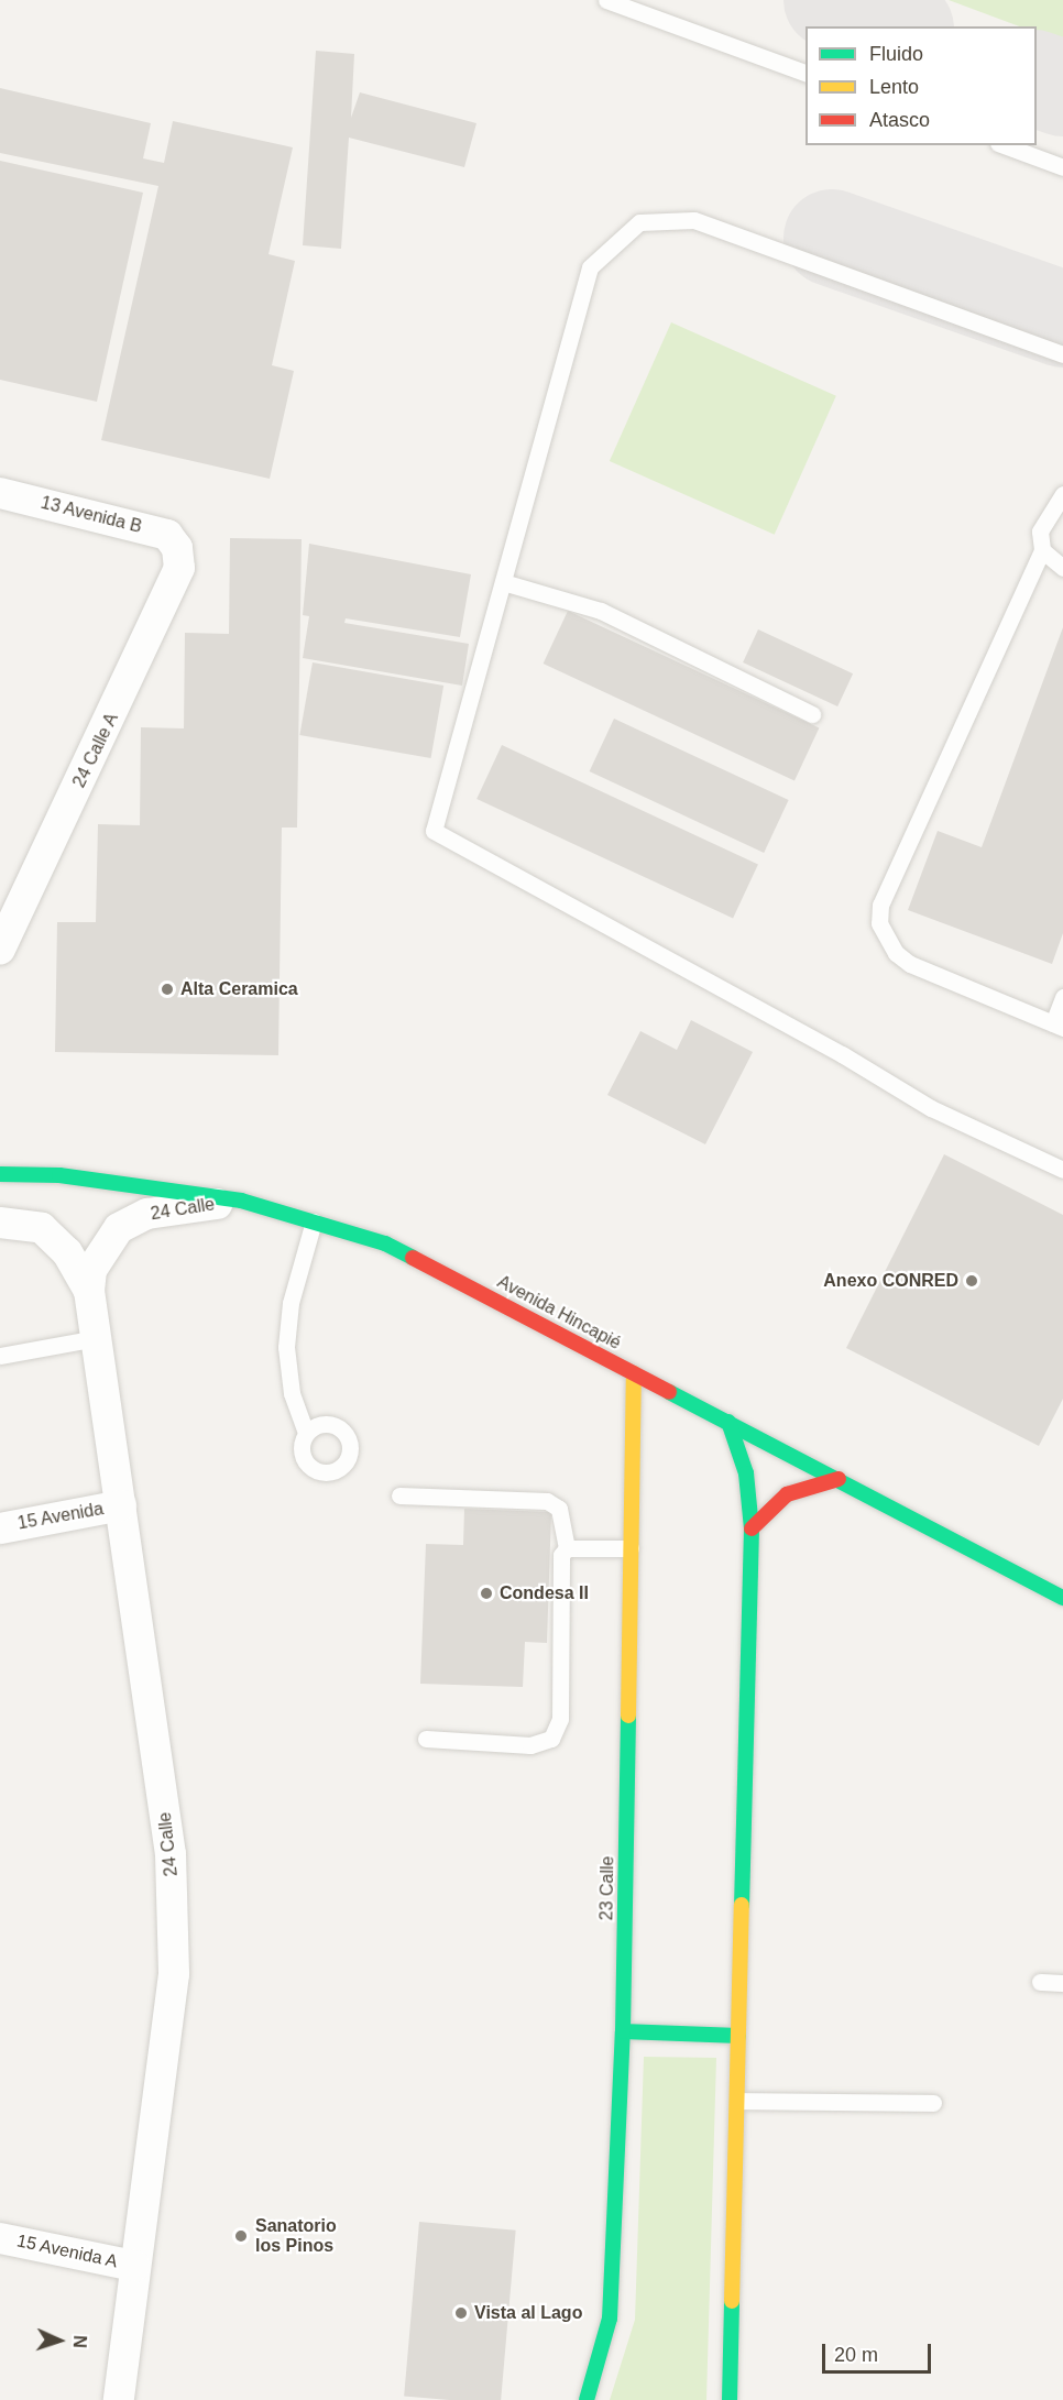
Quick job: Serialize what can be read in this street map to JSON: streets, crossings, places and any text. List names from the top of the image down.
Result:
{
  "streets": {
    "main road": ["Avenida Hincapié", "23 Calle"],
    "street": [
      "13 Avenida B",
      "24 Calle A",
      "24 Calle",
      "15 Avenida",
      "15 Avenida A"
    ]
  },
  "crossings": [
    ["13 Avenida B", "24 Calle A"],
    ["24 Calle", "Avenida Hincapié"],
    ["24 Calle", "15 Avenida"],
    ["24 Calle", "15 Avenida A"],
    ["Avenida Hincapié", "23 Calle"]
  ],
  "places": [
    "Alta Ceramica",
    "Anexo CONRED",
    "Condesa II",
    "Sanatorio los Pinos",
    "Vista al Lago"
  ],
  "legend": ["Fluido", "Lento", "Atasco"],
  "scale_bar": "20 m",
  "north": "right"
}
